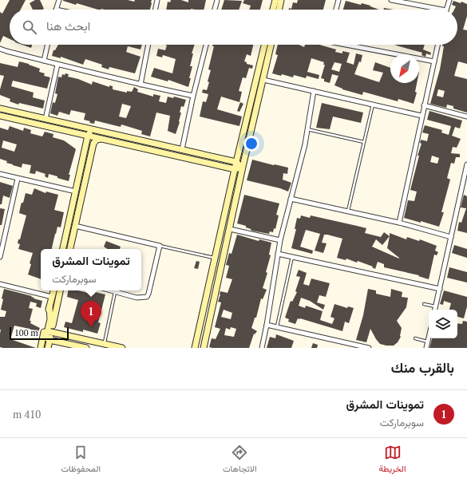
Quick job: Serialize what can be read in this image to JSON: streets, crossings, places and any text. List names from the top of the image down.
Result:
{
  "scale_bar": "100 m",
  "north": "bottom left",
  "page": {
    "search": "ابحث هنا",
    "popup": ["تموينات المشرق", "سوبرماركت"],
    "pins": "1",
    "scale": "100 m",
    "heading": "بالقرب منك",
    "list": [
      {
        "mark": "1",
        "name": "تموينات المشرق",
        "note": "سوبرماركت",
        "value": "410 m"
      }
    ],
    "nav": ["الخريطة", "الاتجاهات", "المحفوظات"]
  }
}
